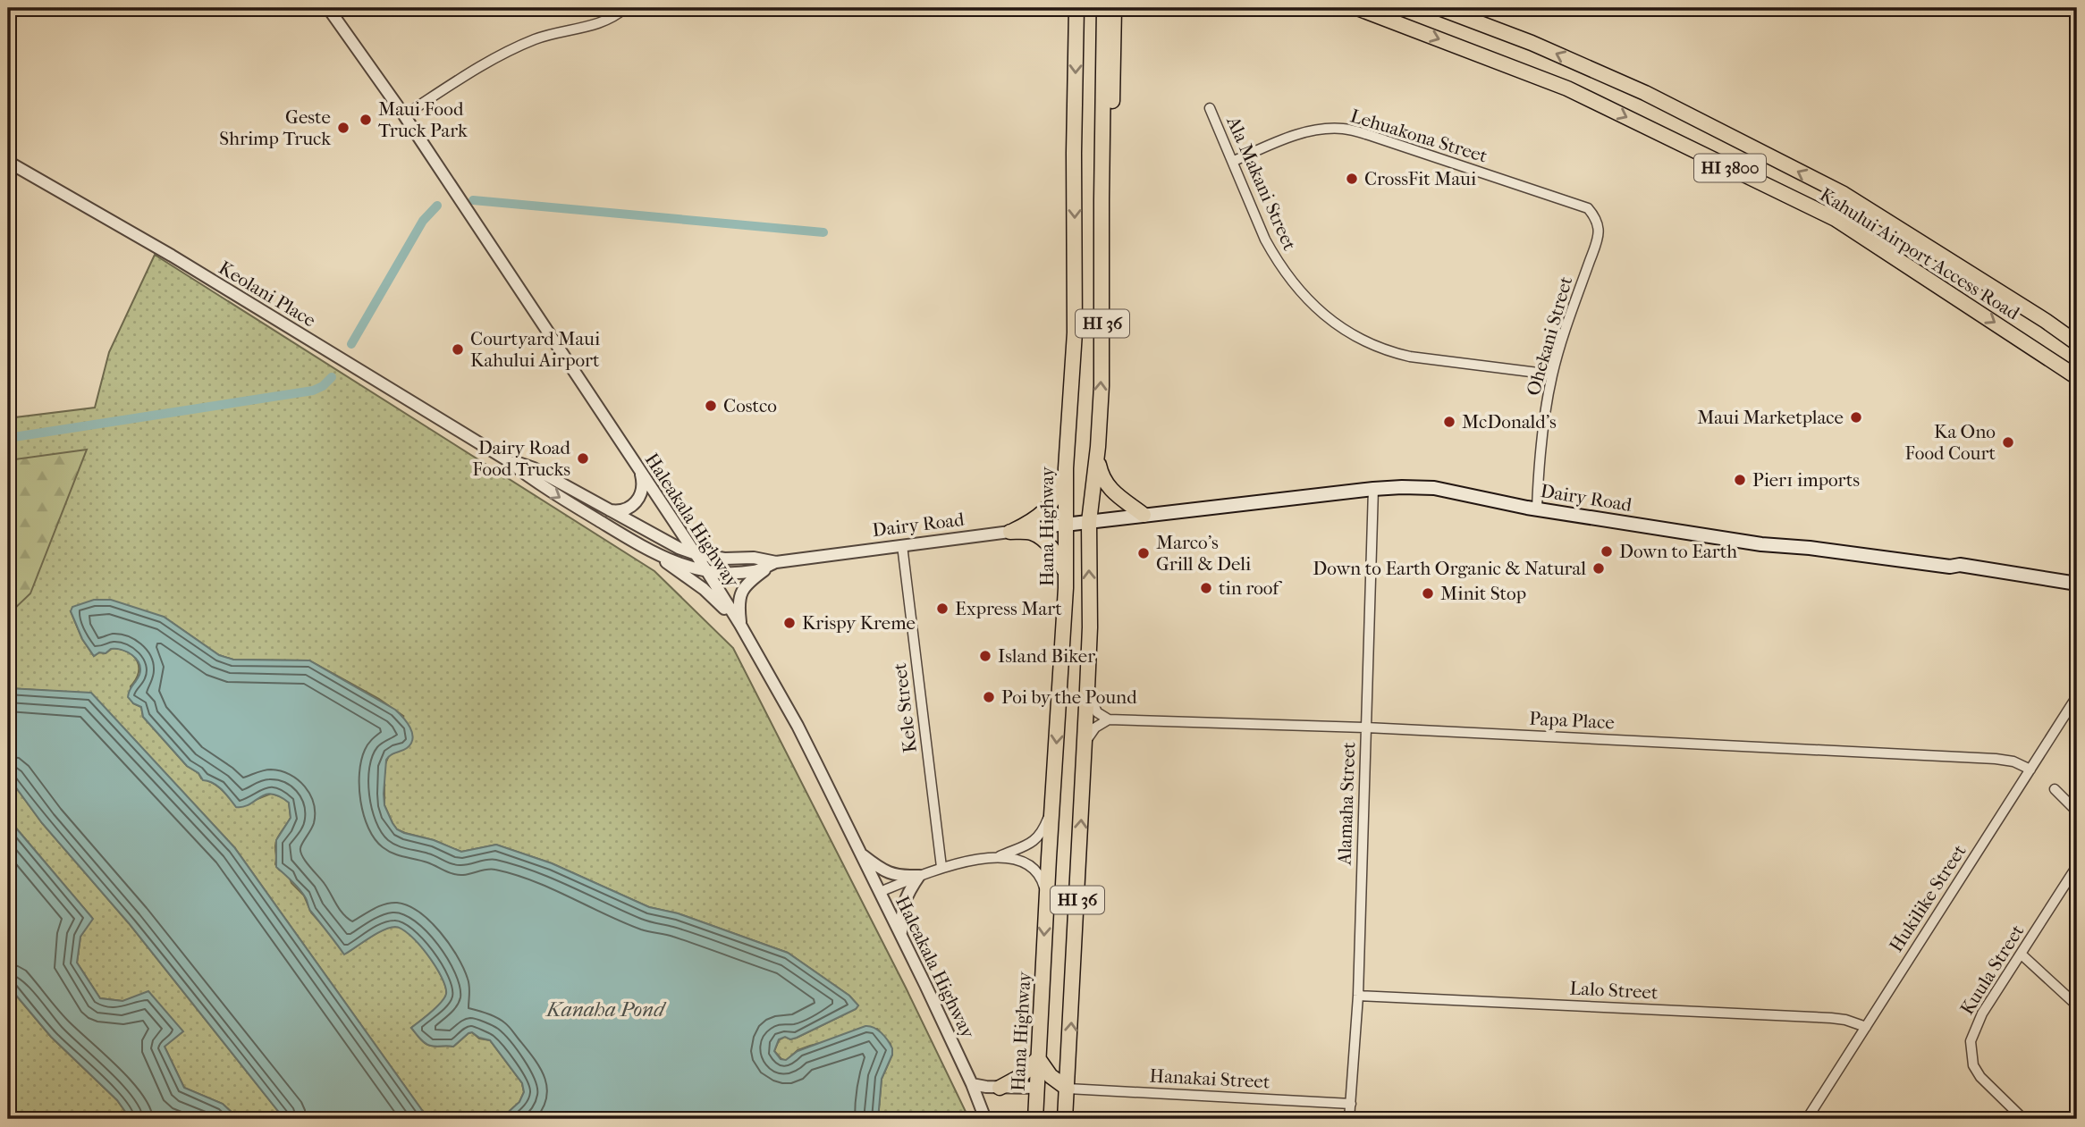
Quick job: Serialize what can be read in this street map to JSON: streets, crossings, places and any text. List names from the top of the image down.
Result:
{
  "streets": {
    "main road": [
      "HI 3800",
      "Kahului Airport Access Road",
      "HI 36",
      "Dairy Road",
      "Hana Highway"
    ],
    "street": [
      "Lehuakona Street",
      "Ala Makani Street",
      "Keolani Place",
      "Ohekani Street",
      "Haleakala Highway",
      "Kele Street",
      "Papa Place",
      "Alamaha Street",
      "Hukilike Street",
      "Kuula Street",
      "Lalo Street",
      "Hanakai Street"
    ]
  },
  "crossings": [
    ["Lehuakona Street", "Ala Makani Street"],
    ["Lehuakona Street", "Ohekani Street"],
    ["Ala Makani Street", "Ohekani Street"],
    ["Keolani Place", "Dairy Road"],
    ["Keolani Place", "Haleakala Highway"],
    ["HI 36", "Dairy Road"],
    ["HI 36", "Hanakai Street"],
    ["Ohekani Street", "Dairy Road"],
    ["Dairy Road", "Haleakala Highway"],
    ["Dairy Road", "Hana Highway"],
    ["Dairy Road", "Kele Street"],
    ["Dairy Road", "Alamaha Street"],
    ["Papa Place", "Alamaha Street"],
    ["Papa Place", "Hukilike Street"],
    ["Alamaha Street", "Lalo Street"],
    ["Alamaha Street", "Hanakai Street"],
    ["Hukilike Street", "Lalo Street"]
  ],
  "water": ["Kanaha Pond"],
  "places": [
    "Maui Food Truck Park",
    "Geste Shrimp Truck",
    "CrossFit Maui",
    "Courtyard Maui Kahului Airport",
    "Costco",
    "Maui Marketplace",
    "McDonald's",
    "Ka Ono Food Court",
    "Dairy Road Food Trucks",
    "Pier1 imports",
    "Down to Earth",
    "Marco's Grill & Deli",
    "Down to Earth Organic & Natural",
    "tin roof",
    "Minit Stop",
    "Express Mart",
    "Krispy Kreme",
    "Island Biker",
    "Poi by the Pound"
  ]
}
